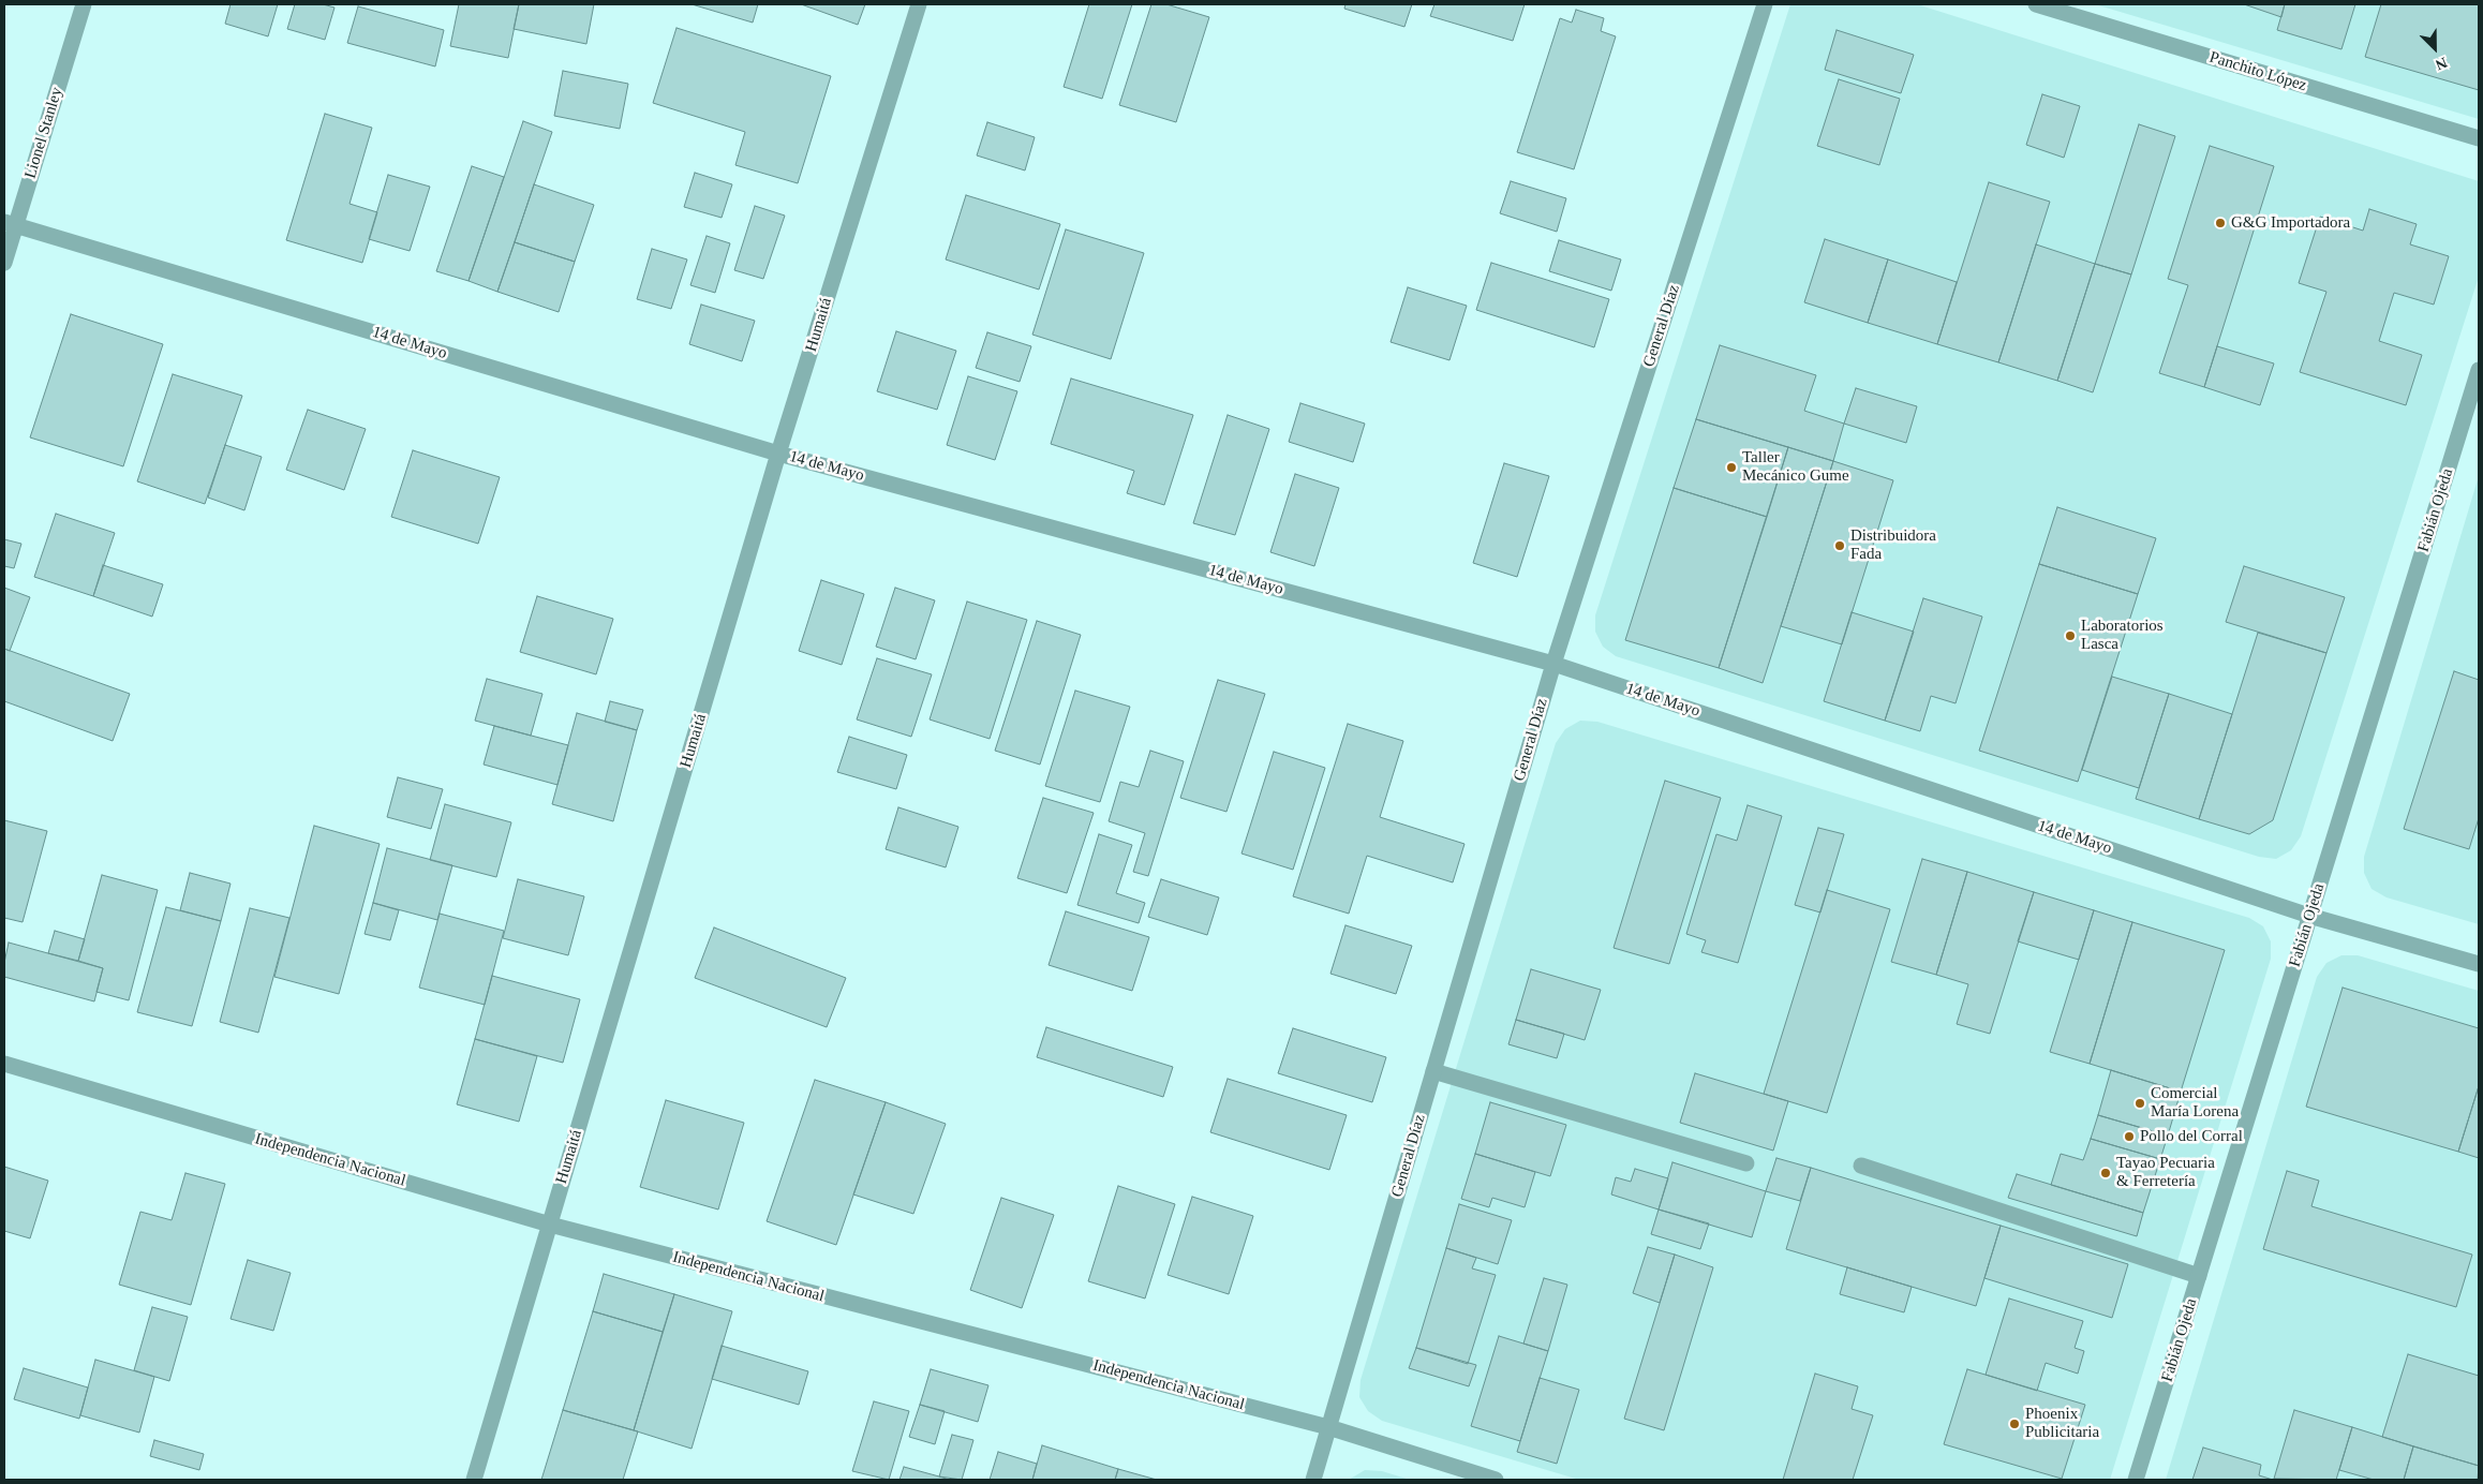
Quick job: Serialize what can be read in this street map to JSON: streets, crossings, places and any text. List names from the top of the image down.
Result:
{
  "streets": {
    "street": [
      "Panchito López",
      "Lionel Stanley",
      "Humaitá",
      "General Díaz",
      "14 de Mayo",
      "Fabián Ojeda",
      "Independencia Nacional"
    ]
  },
  "crossings": [
    ["Lionel Stanley", "14 de Mayo"],
    ["Humaitá", "14 de Mayo"],
    ["Humaitá", "Independencia Nacional"],
    ["General Díaz", "14 de Mayo"],
    ["General Díaz", "Independencia Nacional"],
    ["14 de Mayo", "Fabián Ojeda"]
  ],
  "places": [
    "G&G Importadora",
    "Taller Mecánico Gume",
    "Distribuidora Fada",
    "Laboratorios Lasca",
    "Comercial María Lorena",
    "Pollo del Corral",
    "Tayao Pecuaria & Ferretería",
    "Phoenix Publicitaria"
  ],
  "north": "bottom right"
}
